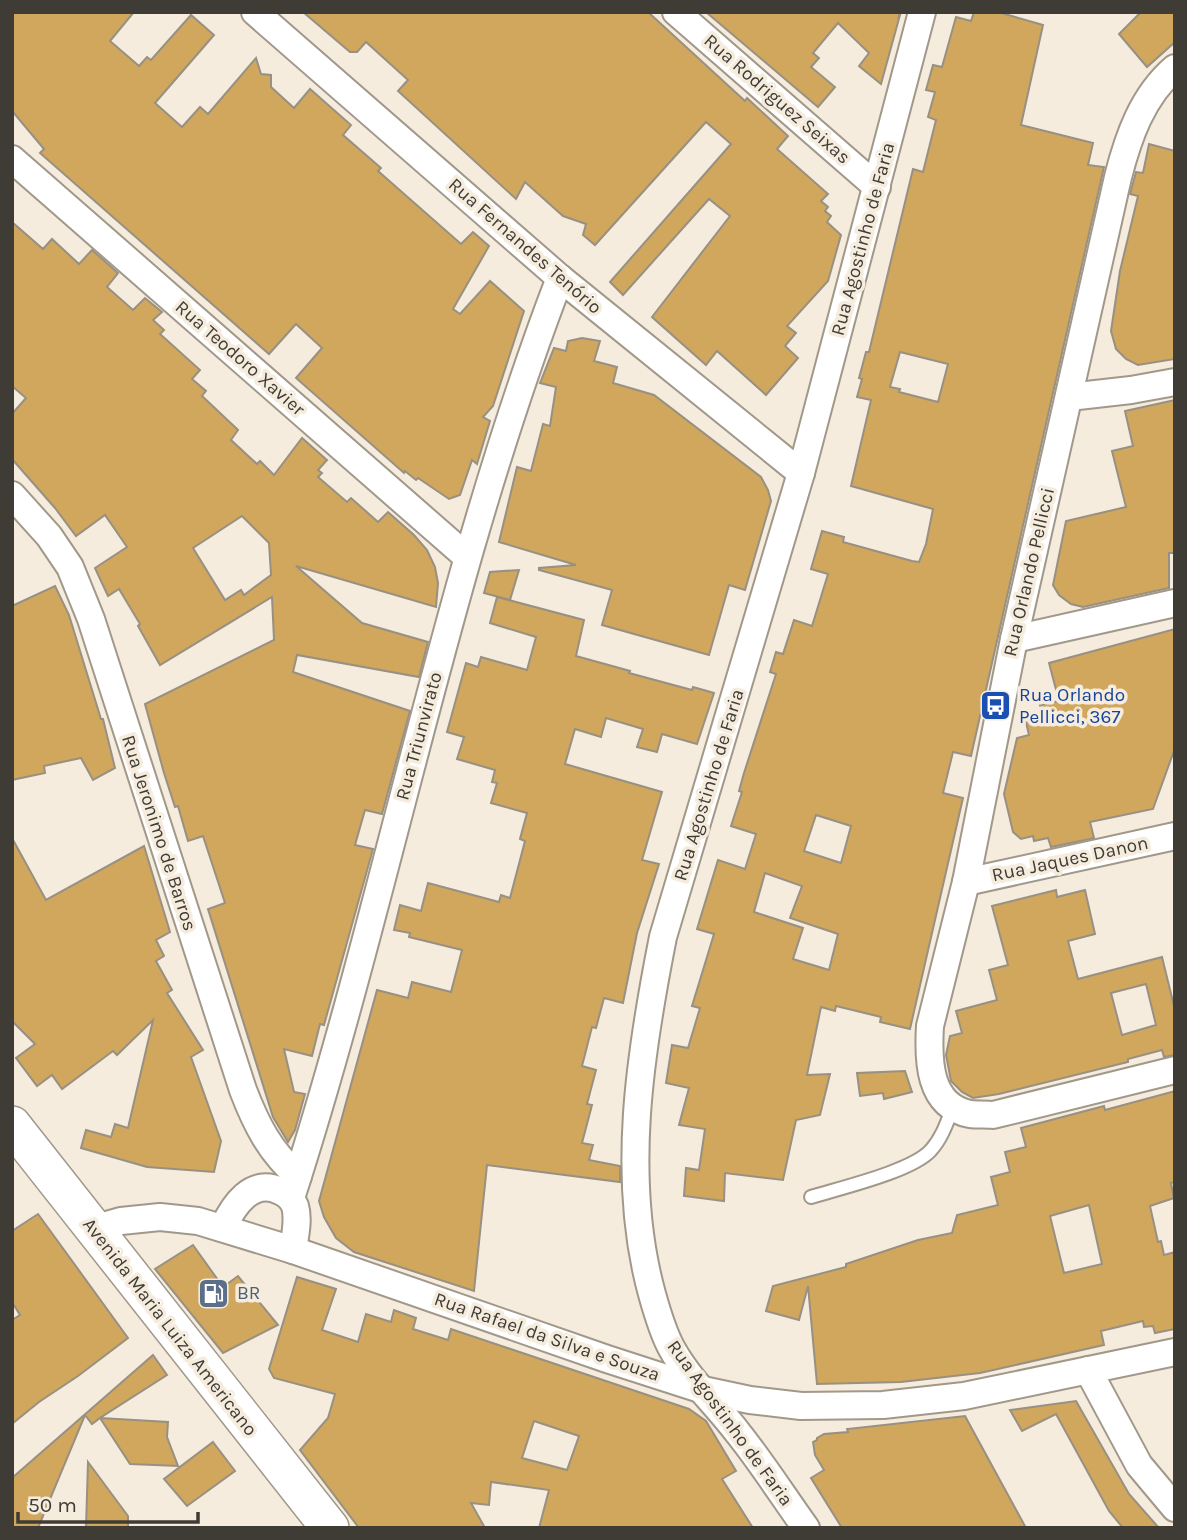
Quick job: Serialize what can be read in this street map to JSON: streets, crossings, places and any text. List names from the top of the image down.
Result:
{
  "streets": {
    "main road": ["Avenida Maria Luiza Americano"],
    "street": [
      "Rua Rodriguez Seixas",
      "Rua Agostinho de Faria",
      "Rua Fernandes Tenório",
      "Rua Teodoro Xavier",
      "Rua Orlando Pellicci",
      "Rua Triunvirato",
      "Rua Jeronimo de Barros",
      "Rua Jaques Danon",
      "Rua Rafael da Silva e Souza"
    ]
  },
  "crossings": [
    ["Rua Rodriguez Seixas", "Rua Agostinho de Faria"],
    ["Rua Agostinho de Faria", "Rua Fernandes Tenório"],
    ["Rua Agostinho de Faria", "Rua Rafael da Silva e Souza"],
    ["Rua Fernandes Tenório", "Rua Triunvirato"],
    ["Rua Teodoro Xavier", "Rua Triunvirato"],
    ["Rua Orlando Pellicci", "Rua Jaques Danon"],
    ["Rua Triunvirato", "Rua Jeronimo de Barros"],
    ["Avenida Maria Luiza Americano", "Rua Rafael da Silva e Souza"]
  ],
  "places": {
    "bus stop": ["Rua Orlando Pellicci, 367"],
    "fuel station": ["BR"]
  },
  "scale_bar": "50 m"
}
